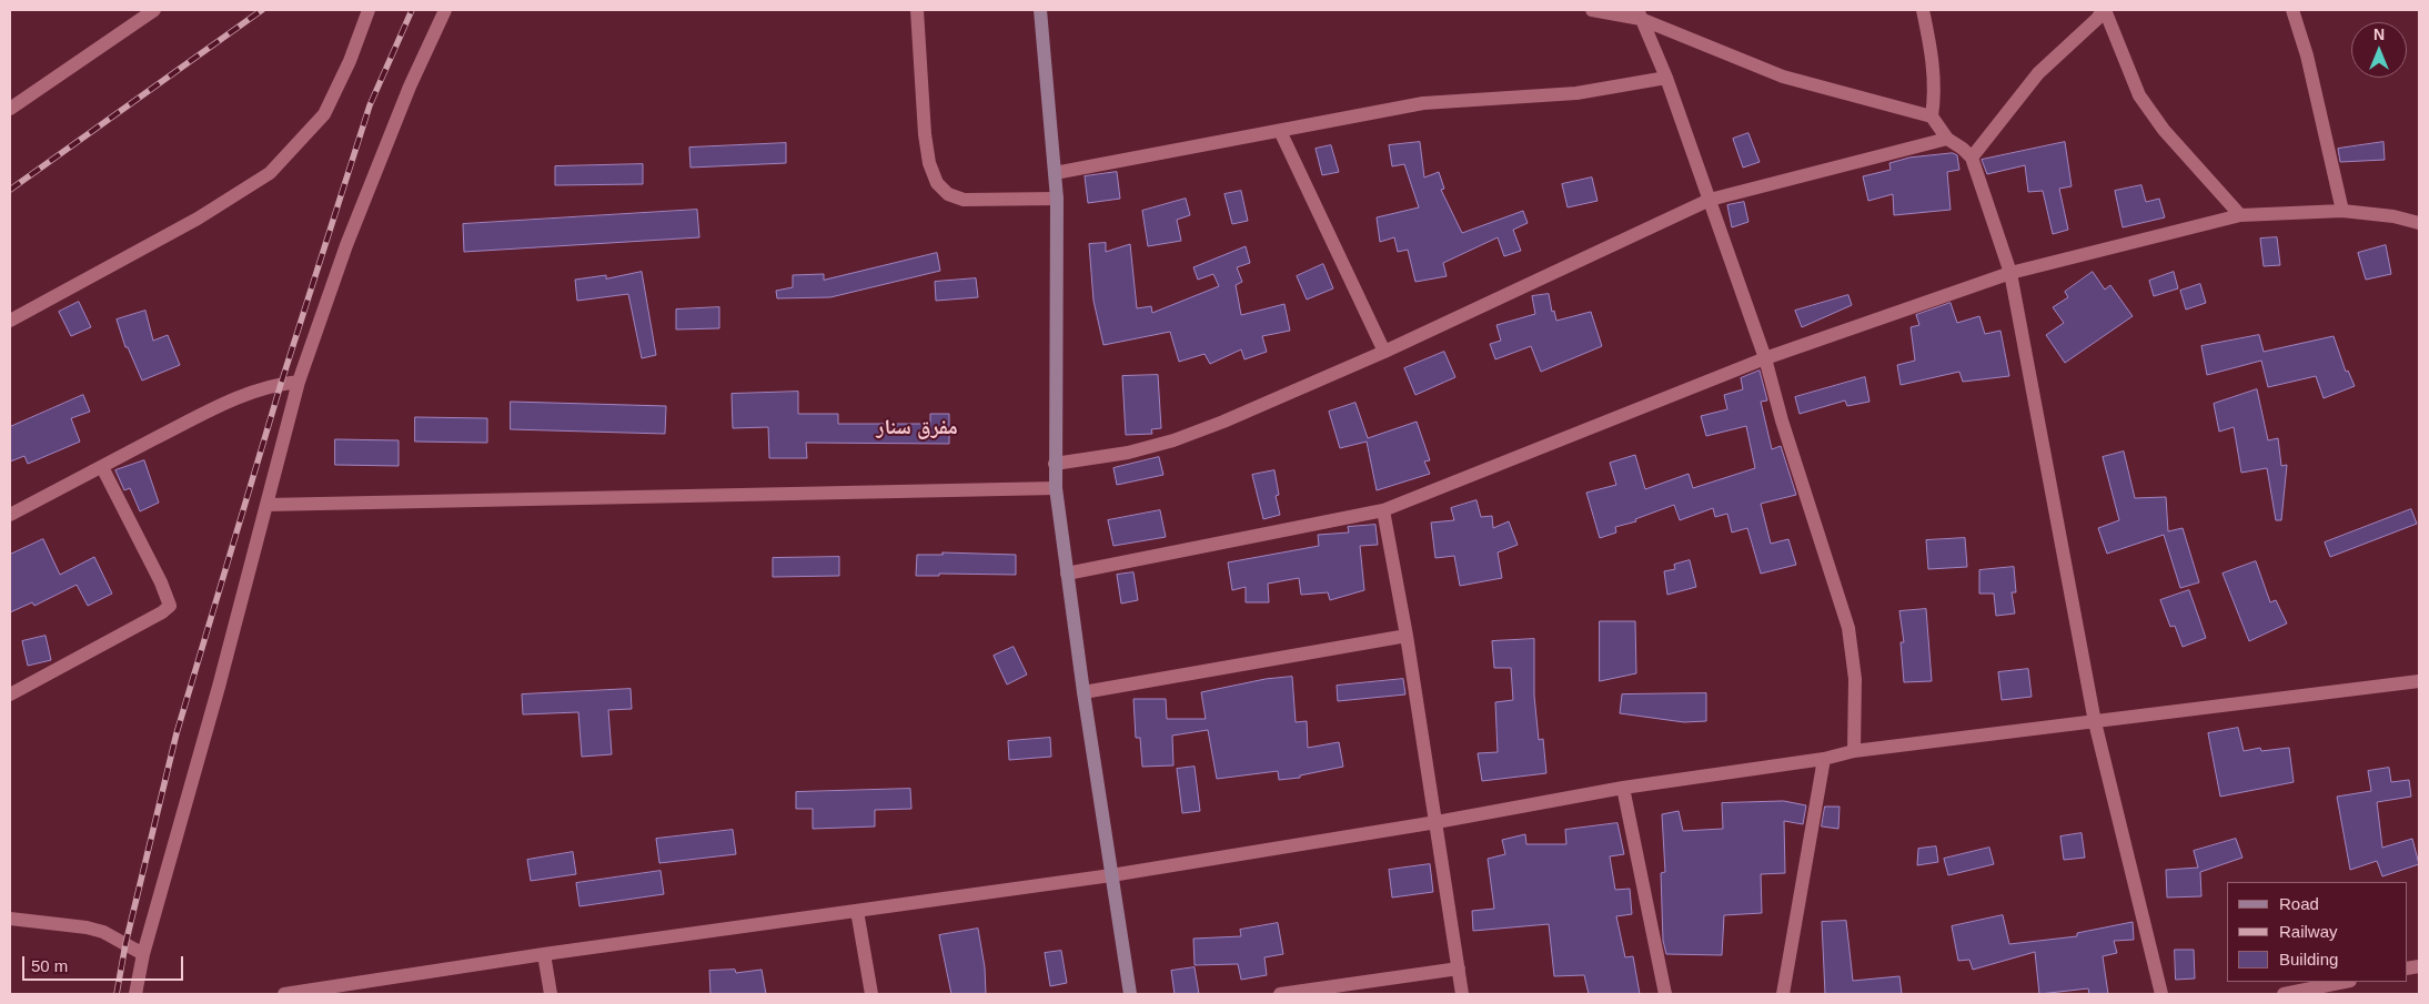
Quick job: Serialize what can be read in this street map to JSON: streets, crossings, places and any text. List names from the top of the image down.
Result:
{
  "districts": ["مفرق سنار"],
  "legend": ["Road", "Railway", "Building"],
  "scale_bar": "50 m",
  "north": "top"
}
